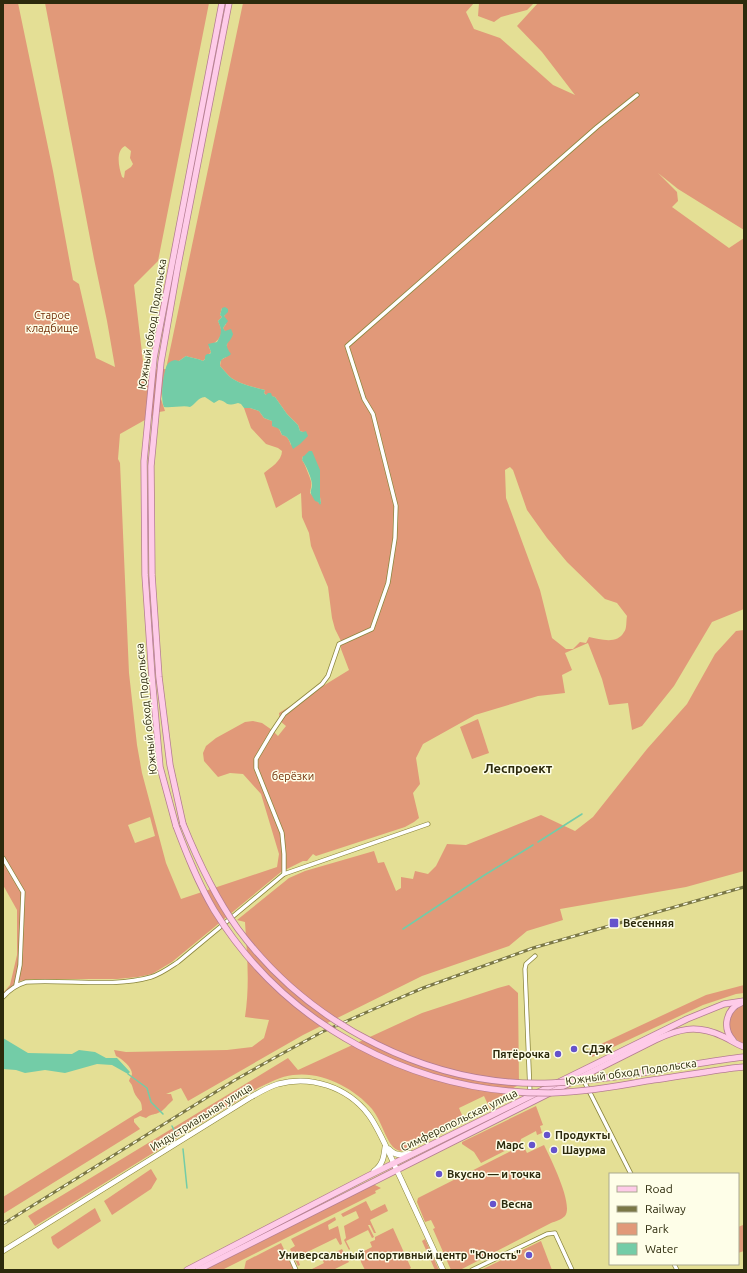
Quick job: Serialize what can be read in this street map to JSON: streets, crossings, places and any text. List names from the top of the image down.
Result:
{
  "streets": {
    "main road": ["Южный обход Подольска", "Индустриальная улица", "Симферопольская улица"]
  },
  "crossings": [
    ["Индустриальная улица", "Симферопольская улица"]
  ],
  "districts": ["Леспроект"],
  "parks": ["Старое кладбище", "берёзки"],
  "places": {
    "transit": ["Весенняя"],
    "other": [
      "СДЭК",
      "Пятёрочка",
      "Продукты",
      "Марс",
      "Шаурма",
      "Вкусно — и точка",
      "Весна",
      "Универсальный спортивный центр \"Юность\""
    ]
  },
  "legend": [
    "Road",
    "Railway",
    "Park",
    "Water"
  ]
}
